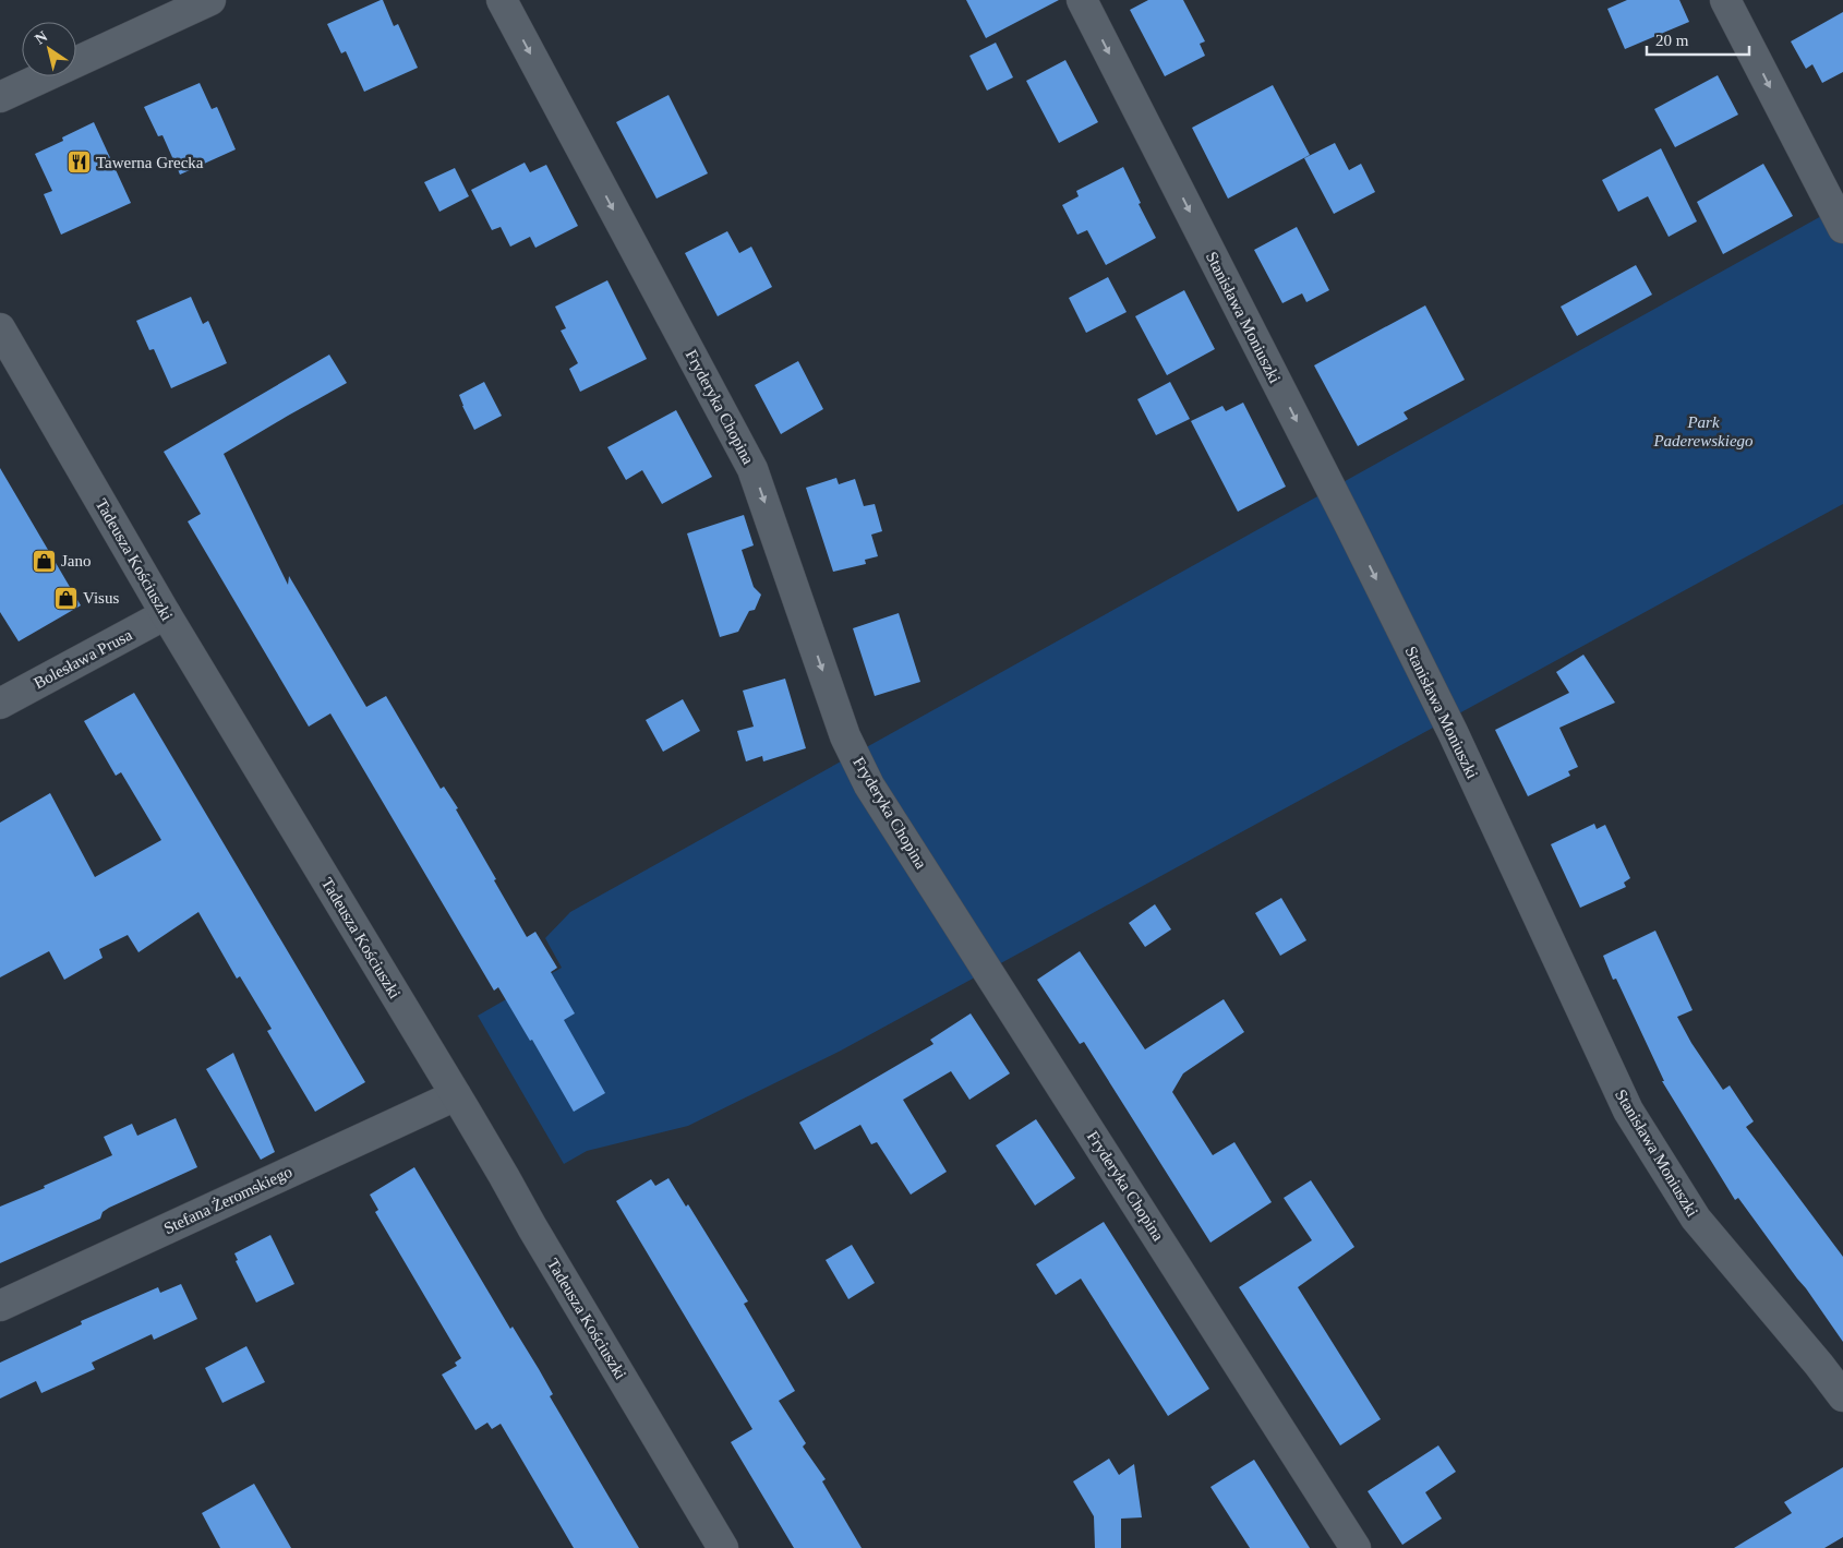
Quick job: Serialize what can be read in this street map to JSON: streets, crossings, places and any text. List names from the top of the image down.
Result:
{
  "streets": {
    "street": [
      "Stanisława Moniuszki",
      "Fryderyka Chopina",
      "Tadeusza Kościuszki",
      "Bolesława Prusa",
      "Stefana Żeromskiego"
    ]
  },
  "crossings": [
    ["Tadeusza Kościuszki", "Bolesława Prusa"],
    ["Tadeusza Kościuszki", "Stefana Żeromskiego"]
  ],
  "one_way": ["Stanisława Moniuszki", "Fryderyka Chopina"],
  "parks": ["Park Paderewskiego"],
  "places": {
    "restaurant": ["Tawerna Grecka"],
    "shop": ["Jano", "Visus"]
  },
  "scale_bar": "20 m",
  "north": "top left"
}
